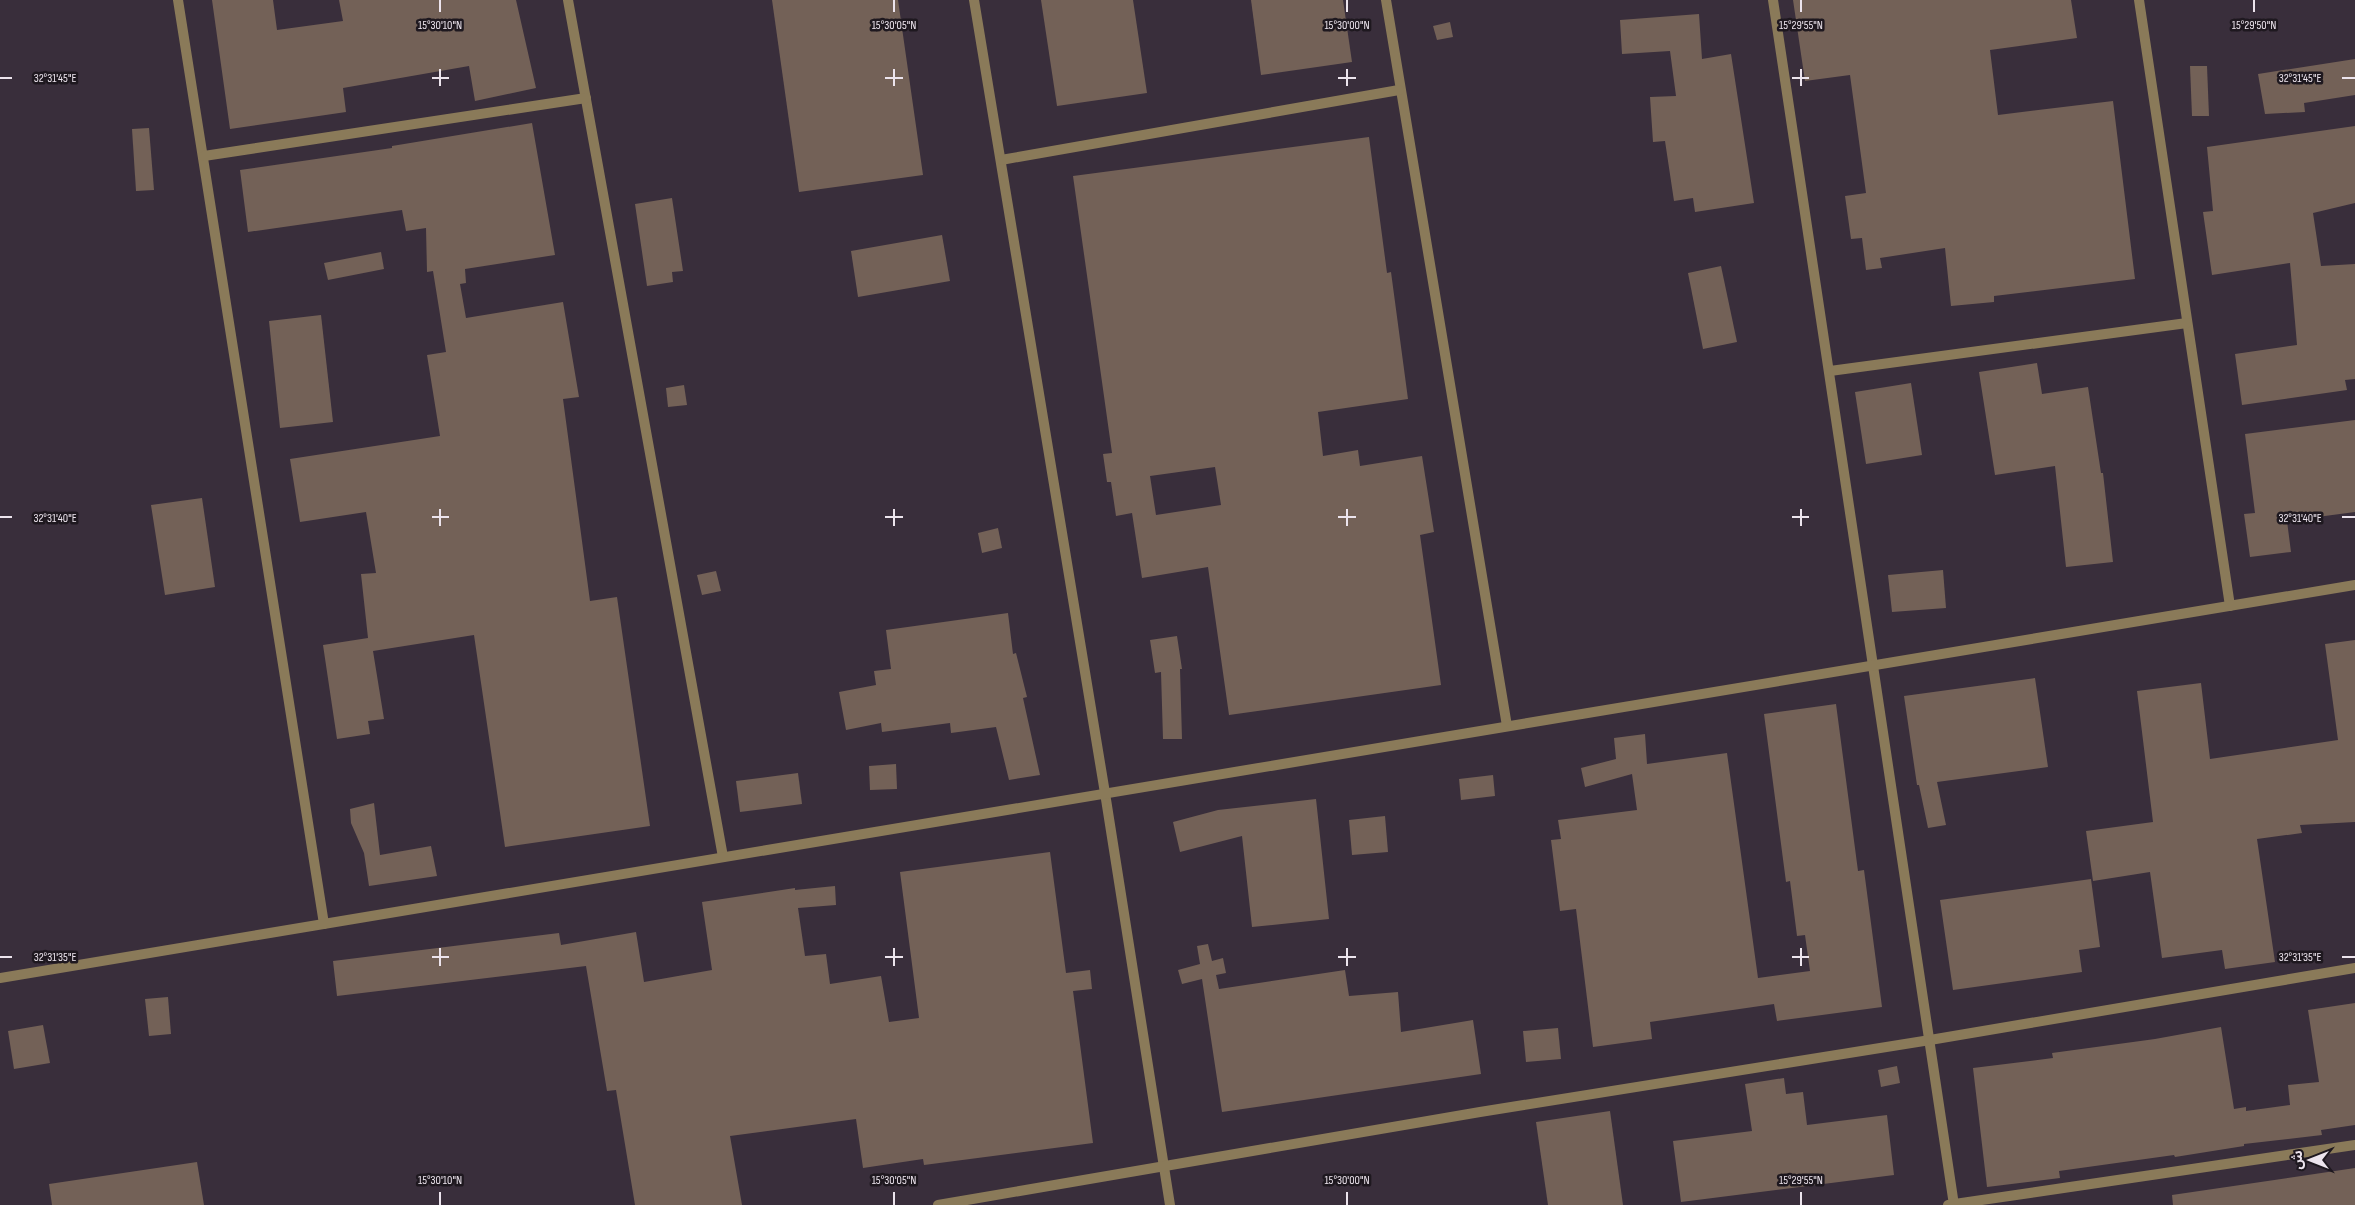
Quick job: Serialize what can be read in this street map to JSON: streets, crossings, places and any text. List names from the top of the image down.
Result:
{
  "north": "left",
  "coordinates": [
    "15°30'10\"N",
    "15°30'05\"N",
    "15°30'00\"N",
    "15°29'55\"N",
    "15°29'50\"N",
    "32°31'45\"E",
    "32°31'40\"E",
    "32°31'35\"E"
  ]
}
